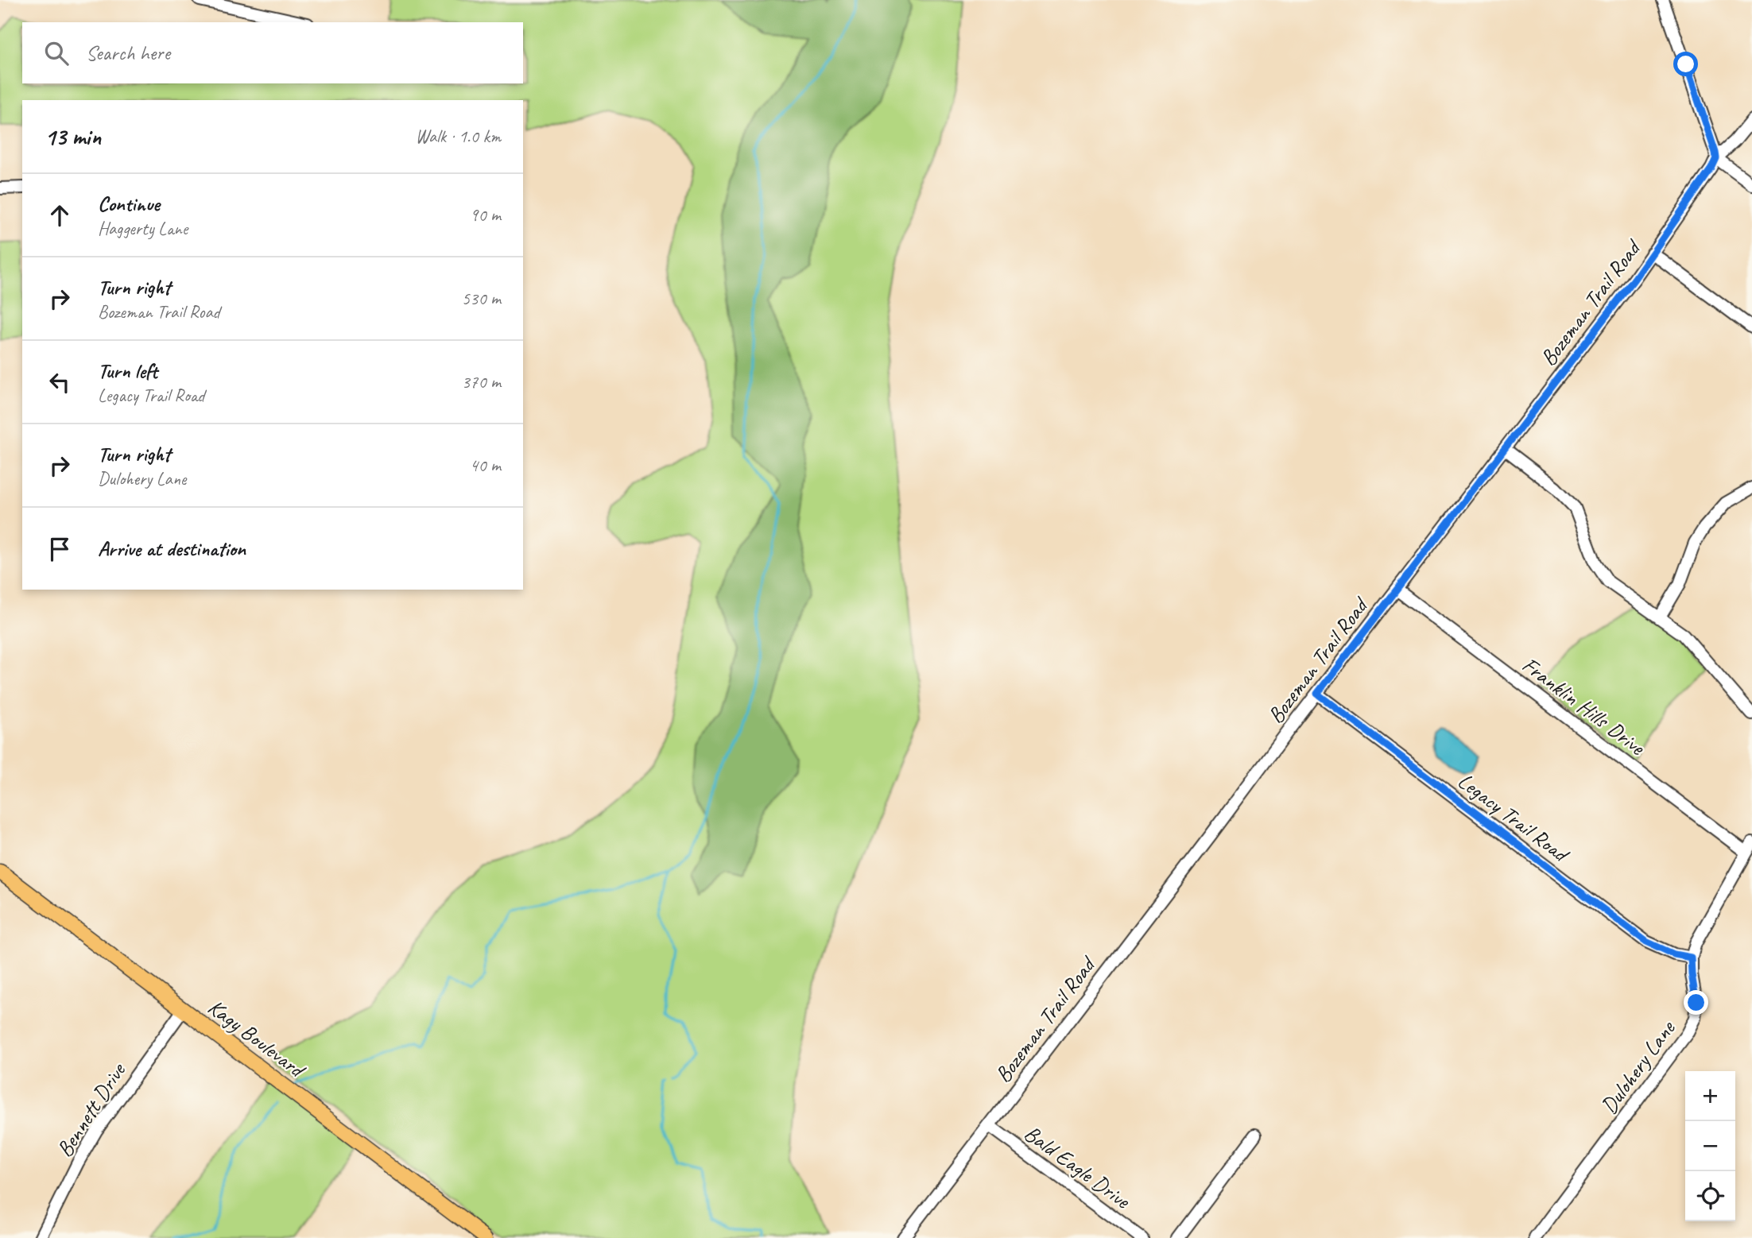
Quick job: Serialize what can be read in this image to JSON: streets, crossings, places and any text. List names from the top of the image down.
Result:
{
  "streets": {
    "main road": ["Kagy Boulevard"],
    "street": [
      "Bozeman Trail Road",
      "Franklin Hills Drive",
      "Legacy Trail Road",
      "Dulohery Lane",
      "Bennett Drive",
      "Bald Eagle Drive"
    ]
  },
  "crossings": [
    ["Bozeman Trail Road", "Franklin Hills Drive"],
    ["Bozeman Trail Road", "Legacy Trail Road"],
    ["Bozeman Trail Road", "Bald Eagle Drive"],
    ["Franklin Hills Drive", "Dulohery Lane"],
    ["Legacy Trail Road", "Dulohery Lane"],
    ["Kagy Boulevard", "Bennett Drive"]
  ],
  "page": {
    "search": "Search here",
    "heading": ["13 min", "Walk · 1.0 km"],
    "list": [
      ["Continue", "Haggerty Lane", "90 m"],
      ["Turn right", "Bozeman Trail Road", "530 m"],
      ["Turn left", "Legacy Trail Road", "370 m"],
      ["Turn right", "Dulohery Lane", "40 m"],
      "Arrive at destination"
    ],
    "map_buttons": ["+", "−"]
  }
}
